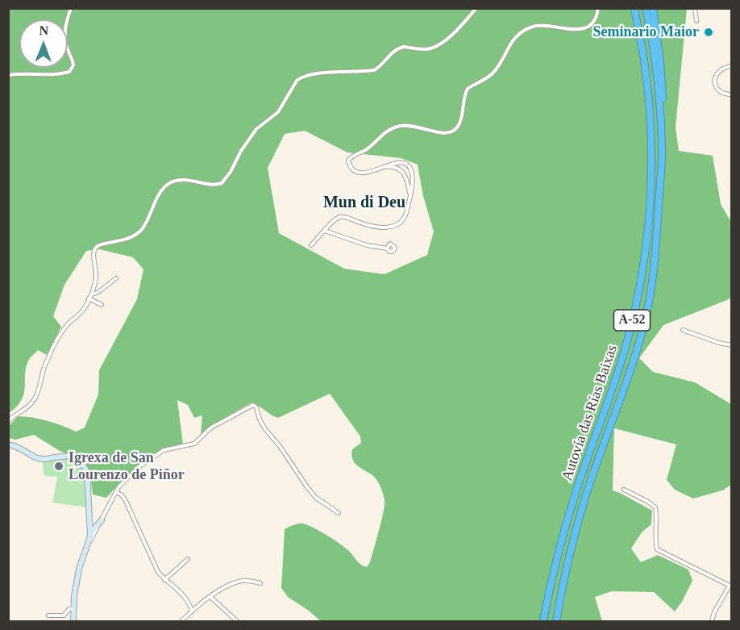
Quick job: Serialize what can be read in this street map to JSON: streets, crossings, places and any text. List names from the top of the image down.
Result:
{
  "streets": {
    "highway": ["A-52", "Autovía das Rías Baixas"]
  },
  "districts": ["Mun di Deu"],
  "places": ["Seminario Maior", "Igrexa de San Lourenzo de Piñor"],
  "north": "top"
}
